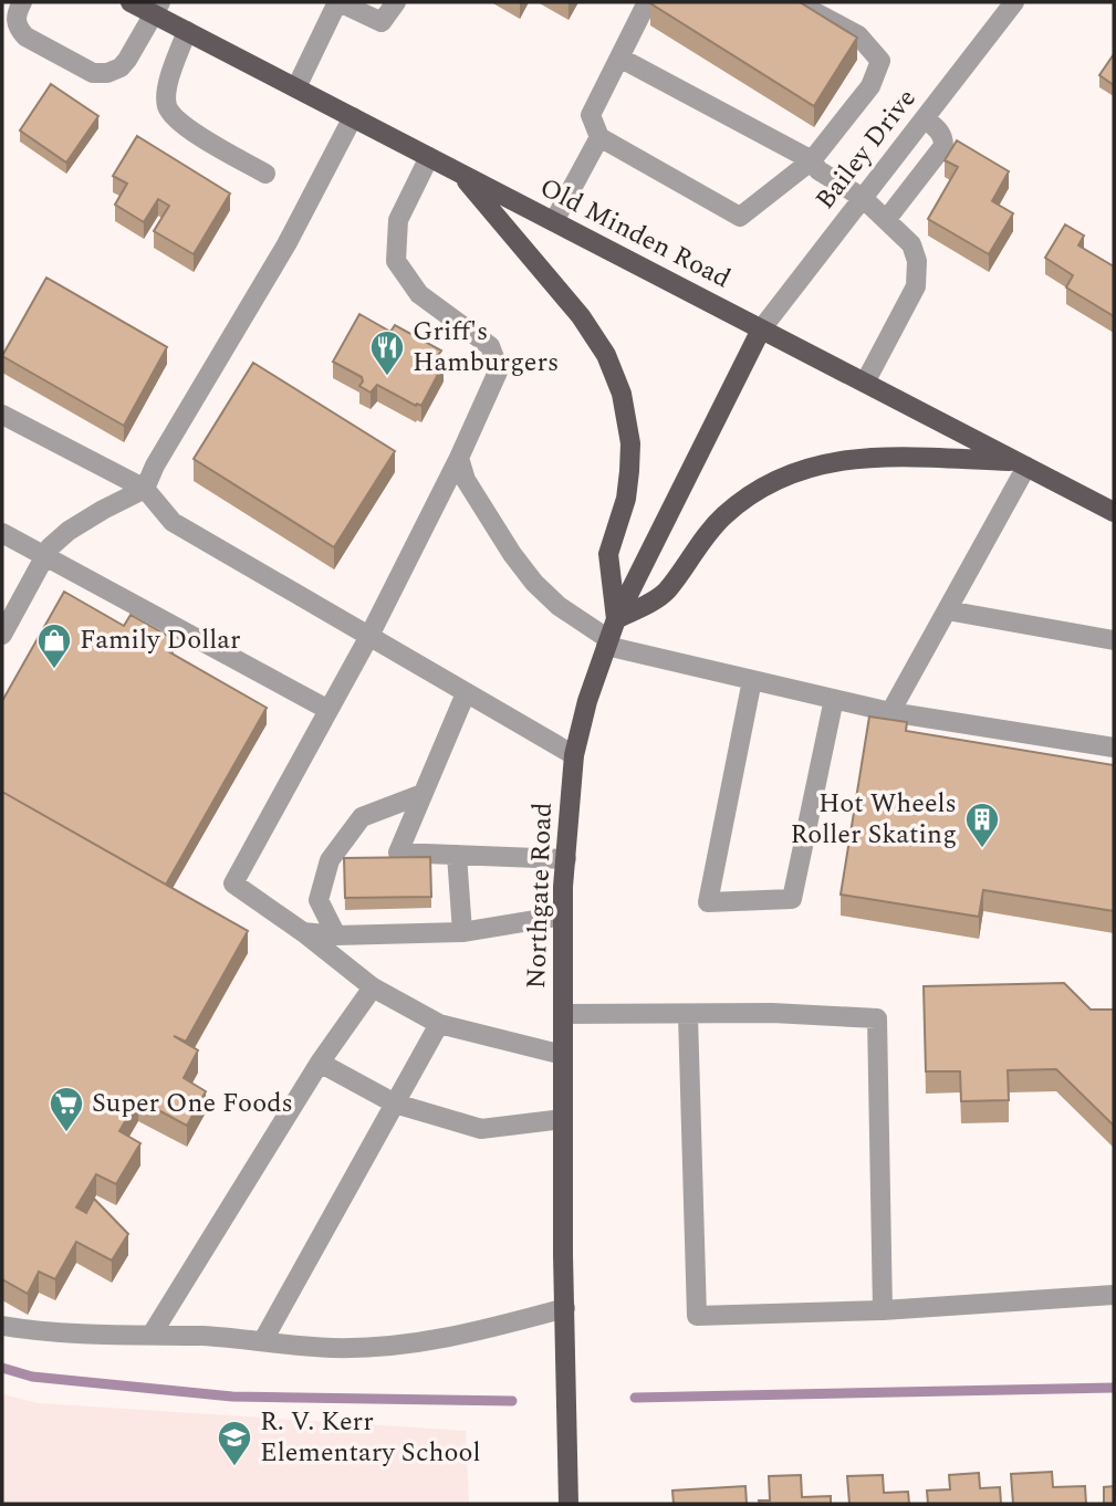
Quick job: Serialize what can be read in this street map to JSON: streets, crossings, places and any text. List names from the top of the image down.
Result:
{
  "streets": {
    "main road": ["Old Minden Road", "Northgate Road"],
    "street": ["Bailey Drive"]
  },
  "crossings": [
    ["Bailey Drive", "Old Minden Road"],
    ["Bailey Drive", "Northgate Road"],
    ["Old Minden Road", "Northgate Road"]
  ],
  "places": {
    "restaurant": ["Griff's Hamburgers"],
    "shop": ["Family Dollar"],
    "building": ["Hot Wheels Roller Skating"],
    "supermarket": ["Super One Foods"],
    "school or university": ["R. V. Kerr Elementary School"]
  }
}
